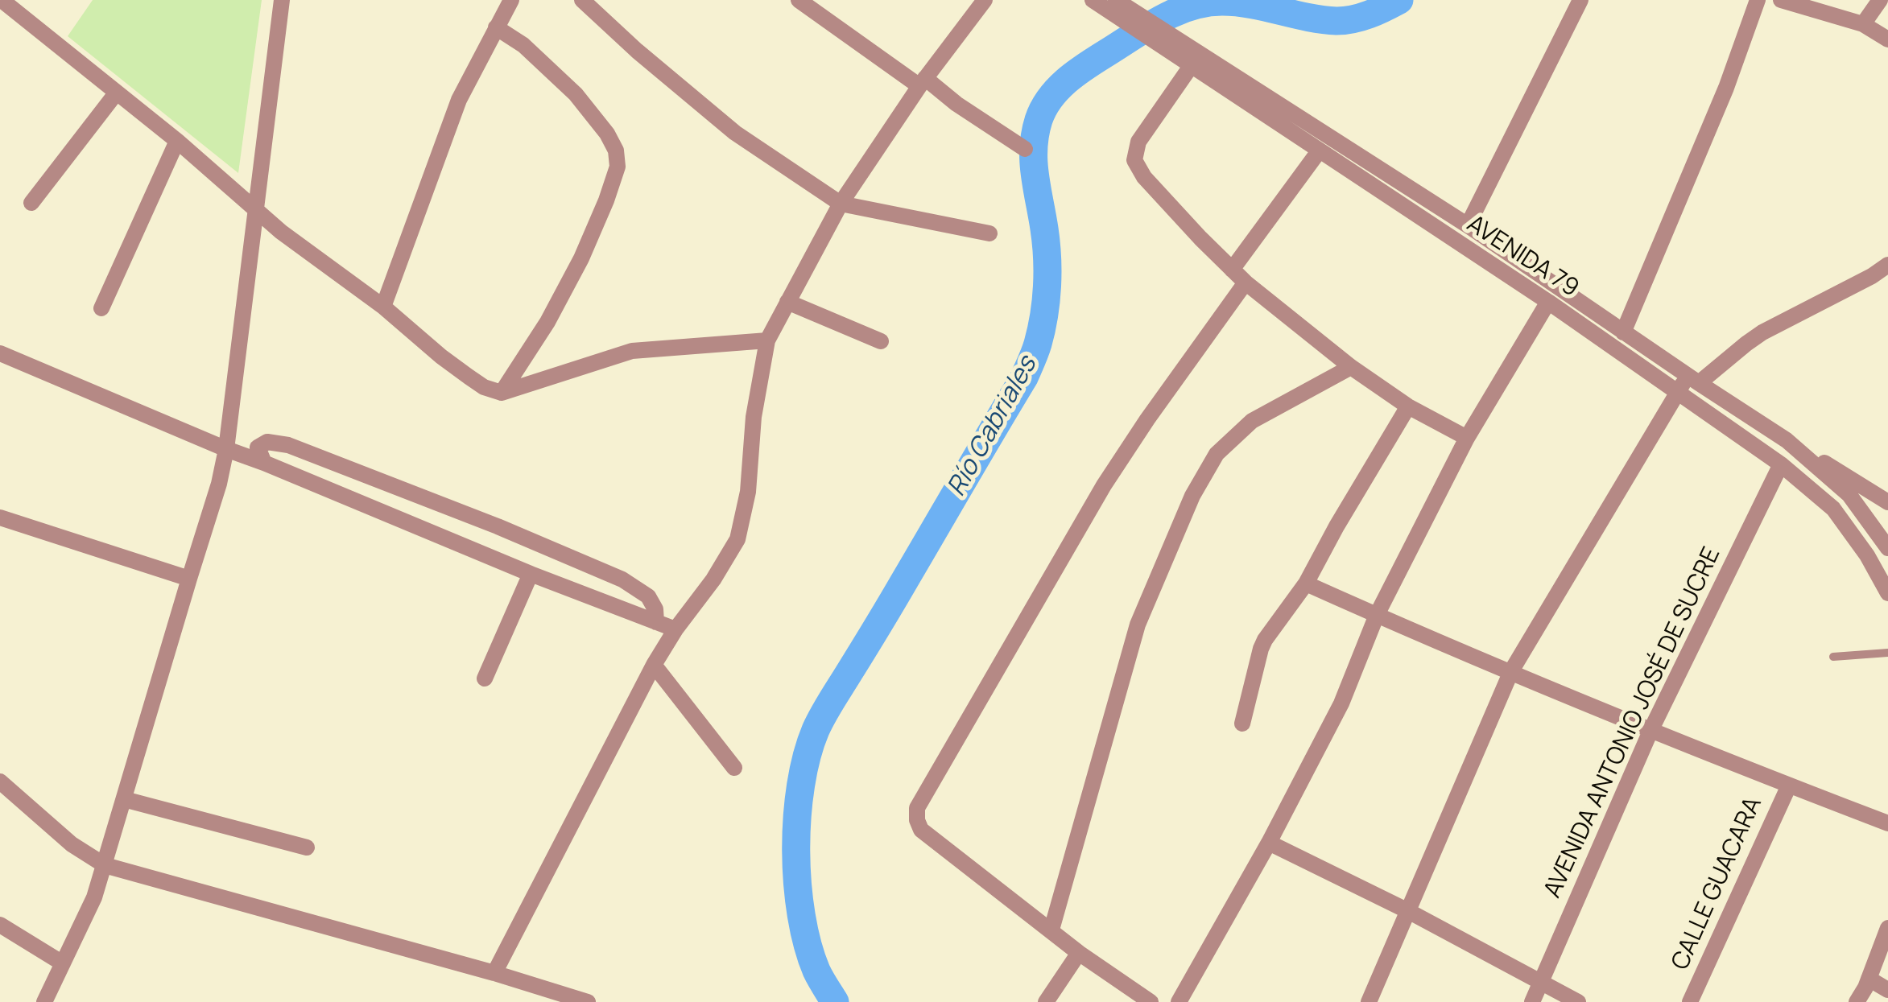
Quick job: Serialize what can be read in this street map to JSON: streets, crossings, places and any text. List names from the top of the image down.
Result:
{
  "streets": {
    "street": ["AVENIDA 79", "AVENIDA ANTONIO JOSÉ DE SUCRE", "CALLE GUACARA"]
  },
  "crossings": [
    ["AVENIDA 79", "AVENIDA ANTONIO JOSÉ DE SUCRE"]
  ],
  "water": ["Río Cabriales"]
}
